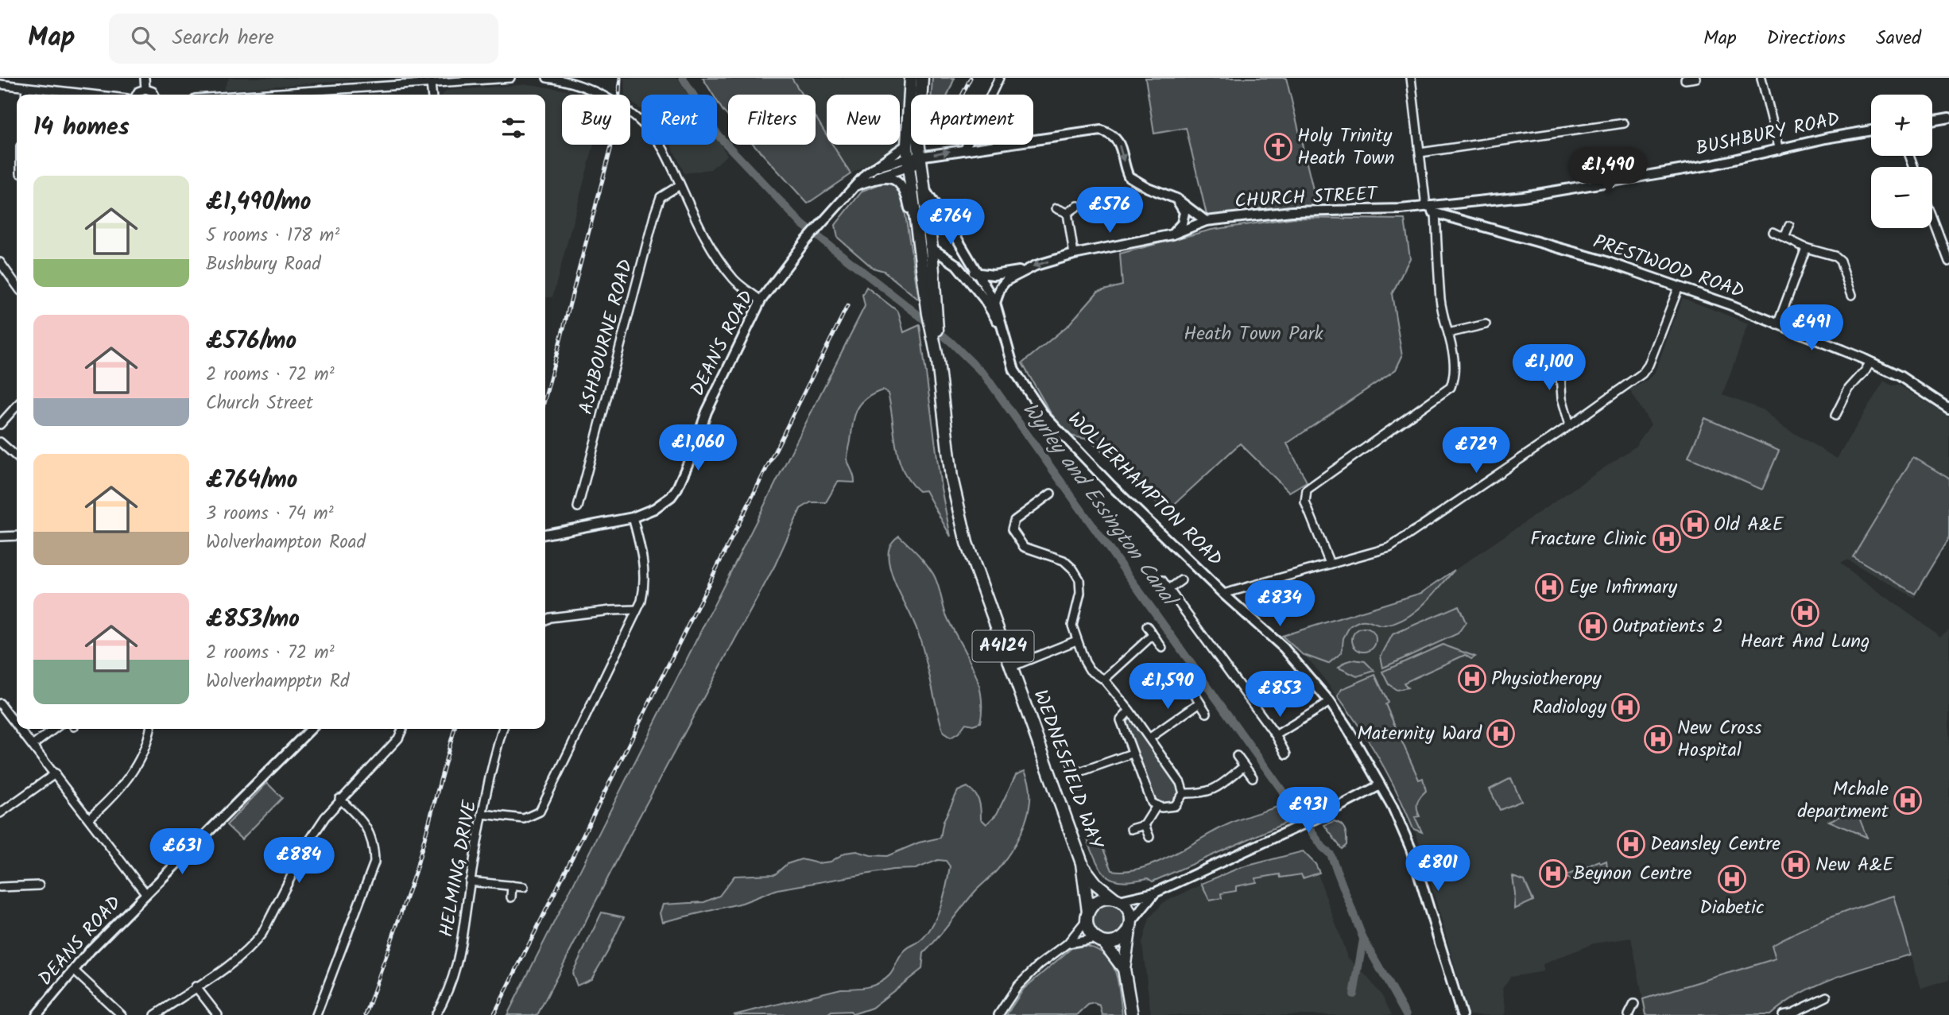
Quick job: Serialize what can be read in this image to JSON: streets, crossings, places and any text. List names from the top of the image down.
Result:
{
  "streets": {
    "main road": ["WOLVERHAMPTON ROAD", "A4124", "WEDNESFIELD WAY"],
    "street": [
      "BUSHBURY ROAD",
      "CHURCH STREET",
      "PRESTWOOD ROAD",
      "ASHBOURNE ROAD",
      "DEAN'S ROAD",
      "HELMING DRIVE",
      "DEANS ROAD"
    ]
  },
  "crossings": [
    ["BUSHBURY ROAD", "CHURCH STREET"],
    ["BUSHBURY ROAD", "PRESTWOOD ROAD"],
    ["CHURCH STREET", "PRESTWOOD ROAD"],
    ["CHURCH STREET", "WOLVERHAMPTON ROAD"],
    ["WOLVERHAMPTON ROAD", "A4124"],
    ["A4124", "WEDNESFIELD WAY"]
  ],
  "water": ["Wyrley and Essington Canal"],
  "parks": ["Heath Town Park"],
  "places": {
    "church": ["Holy Trinity Heath Town"],
    "hospital": [
      "Old A&E",
      "Fracture Clinic",
      "Eye Infirmary",
      "Heart And Lung",
      "Outpatients 2",
      "Physiotheropy",
      "Radiology",
      "Maternity Ward",
      "New Cross Hospital",
      "Mchale department",
      "Deansley Centre",
      "New A&E",
      "Beynon Centre",
      "Diabetic"
    ]
  },
  "page": {
    "header": "Map",
    "search": "Search here",
    "nav": ["Map", "Directions", "Saved"],
    "map_buttons": ["+", "−"],
    "chip": [
      "Buy",
      "Rent",
      "Filters",
      "New",
      "Apartment"
    ],
    "heading": "14 homes",
    "price": [
      "£1,490",
      "£576",
      "£764",
      "£491",
      "£1,100",
      "£1,060",
      "£729",
      "£834",
      "£1,590",
      "£853",
      "£931",
      "£631",
      "£884",
      "£801"
    ],
    "list": [
      {
        "name": "£1,490/mo",
        "note": "5 rooms · 178 m² · Bushbury Road"
      },
      {
        "name": "£576/mo",
        "note": "2 rooms · 72 m² · Church Street"
      },
      {
        "name": "£764/mo",
        "note": "3 rooms · 74 m² · Wolverhampton Road"
      },
      {
        "name": "£853/mo",
        "note": "2 rooms · 72 m² · Wolverhampptn Rd"
      }
    ]
  }
}
